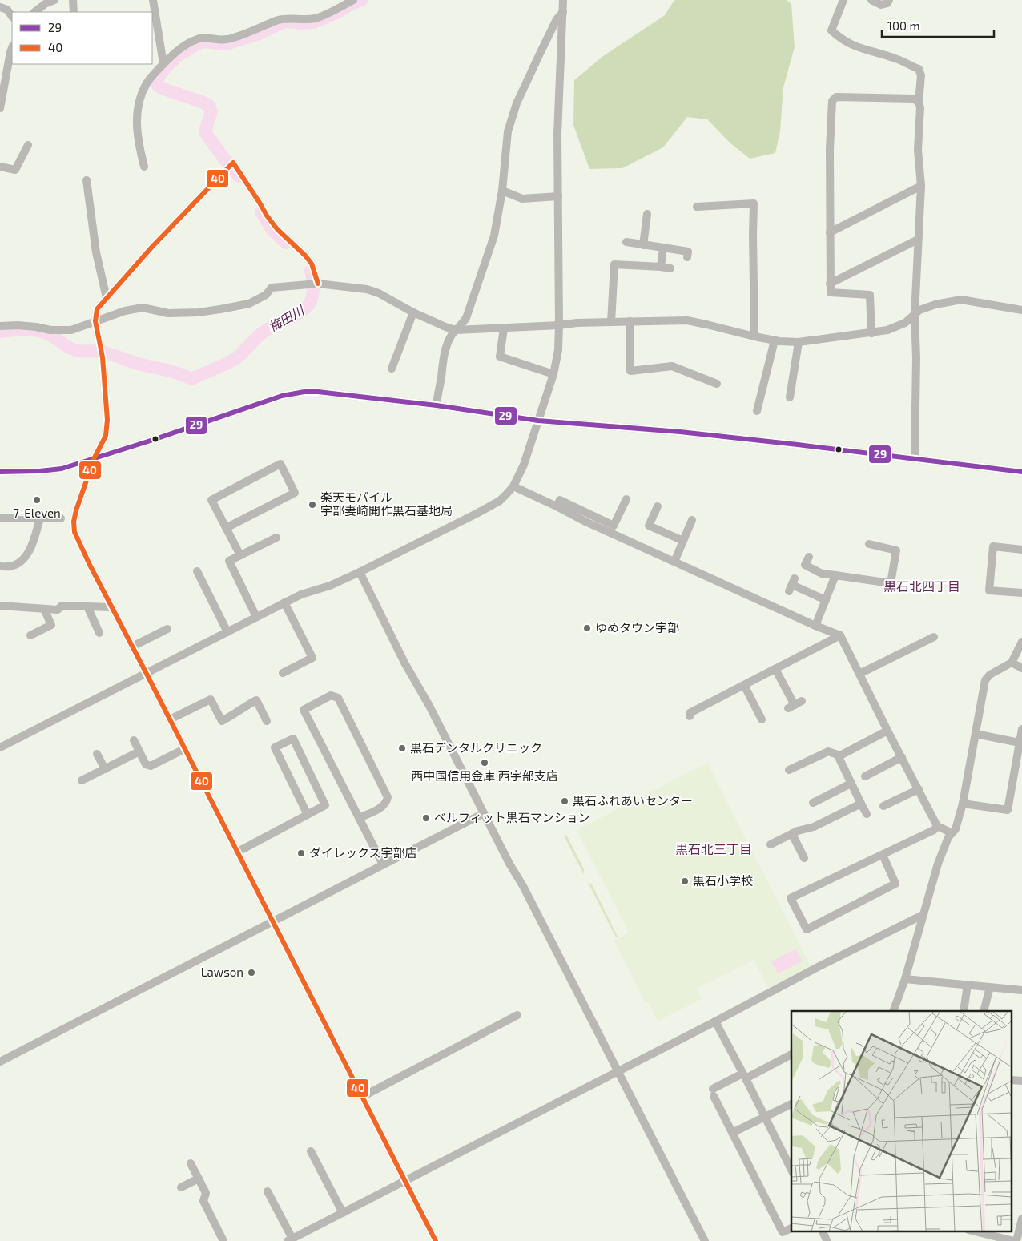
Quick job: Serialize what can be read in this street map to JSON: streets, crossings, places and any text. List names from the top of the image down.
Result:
{
  "districts": ["黒石北四丁目", "黒石北三丁目"],
  "water": ["梅田川"],
  "places": [
    "7-Eleven",
    "楽天モバイル 宇部妻崎開作黒石基地局",
    "ゆめタウン宇部",
    "黒石デンタルクリニック",
    "西中国信用金庫 西宇部支店",
    "黒石ふれあいセンター",
    "ベルフィット黒石マンション",
    "ダイレックス宇部店",
    "黒石小学校",
    "Lawson"
  ],
  "lines": ["transit line 40", "transit line 29"],
  "legend": ["29", "40"],
  "scale_bar": "100 m"
}
